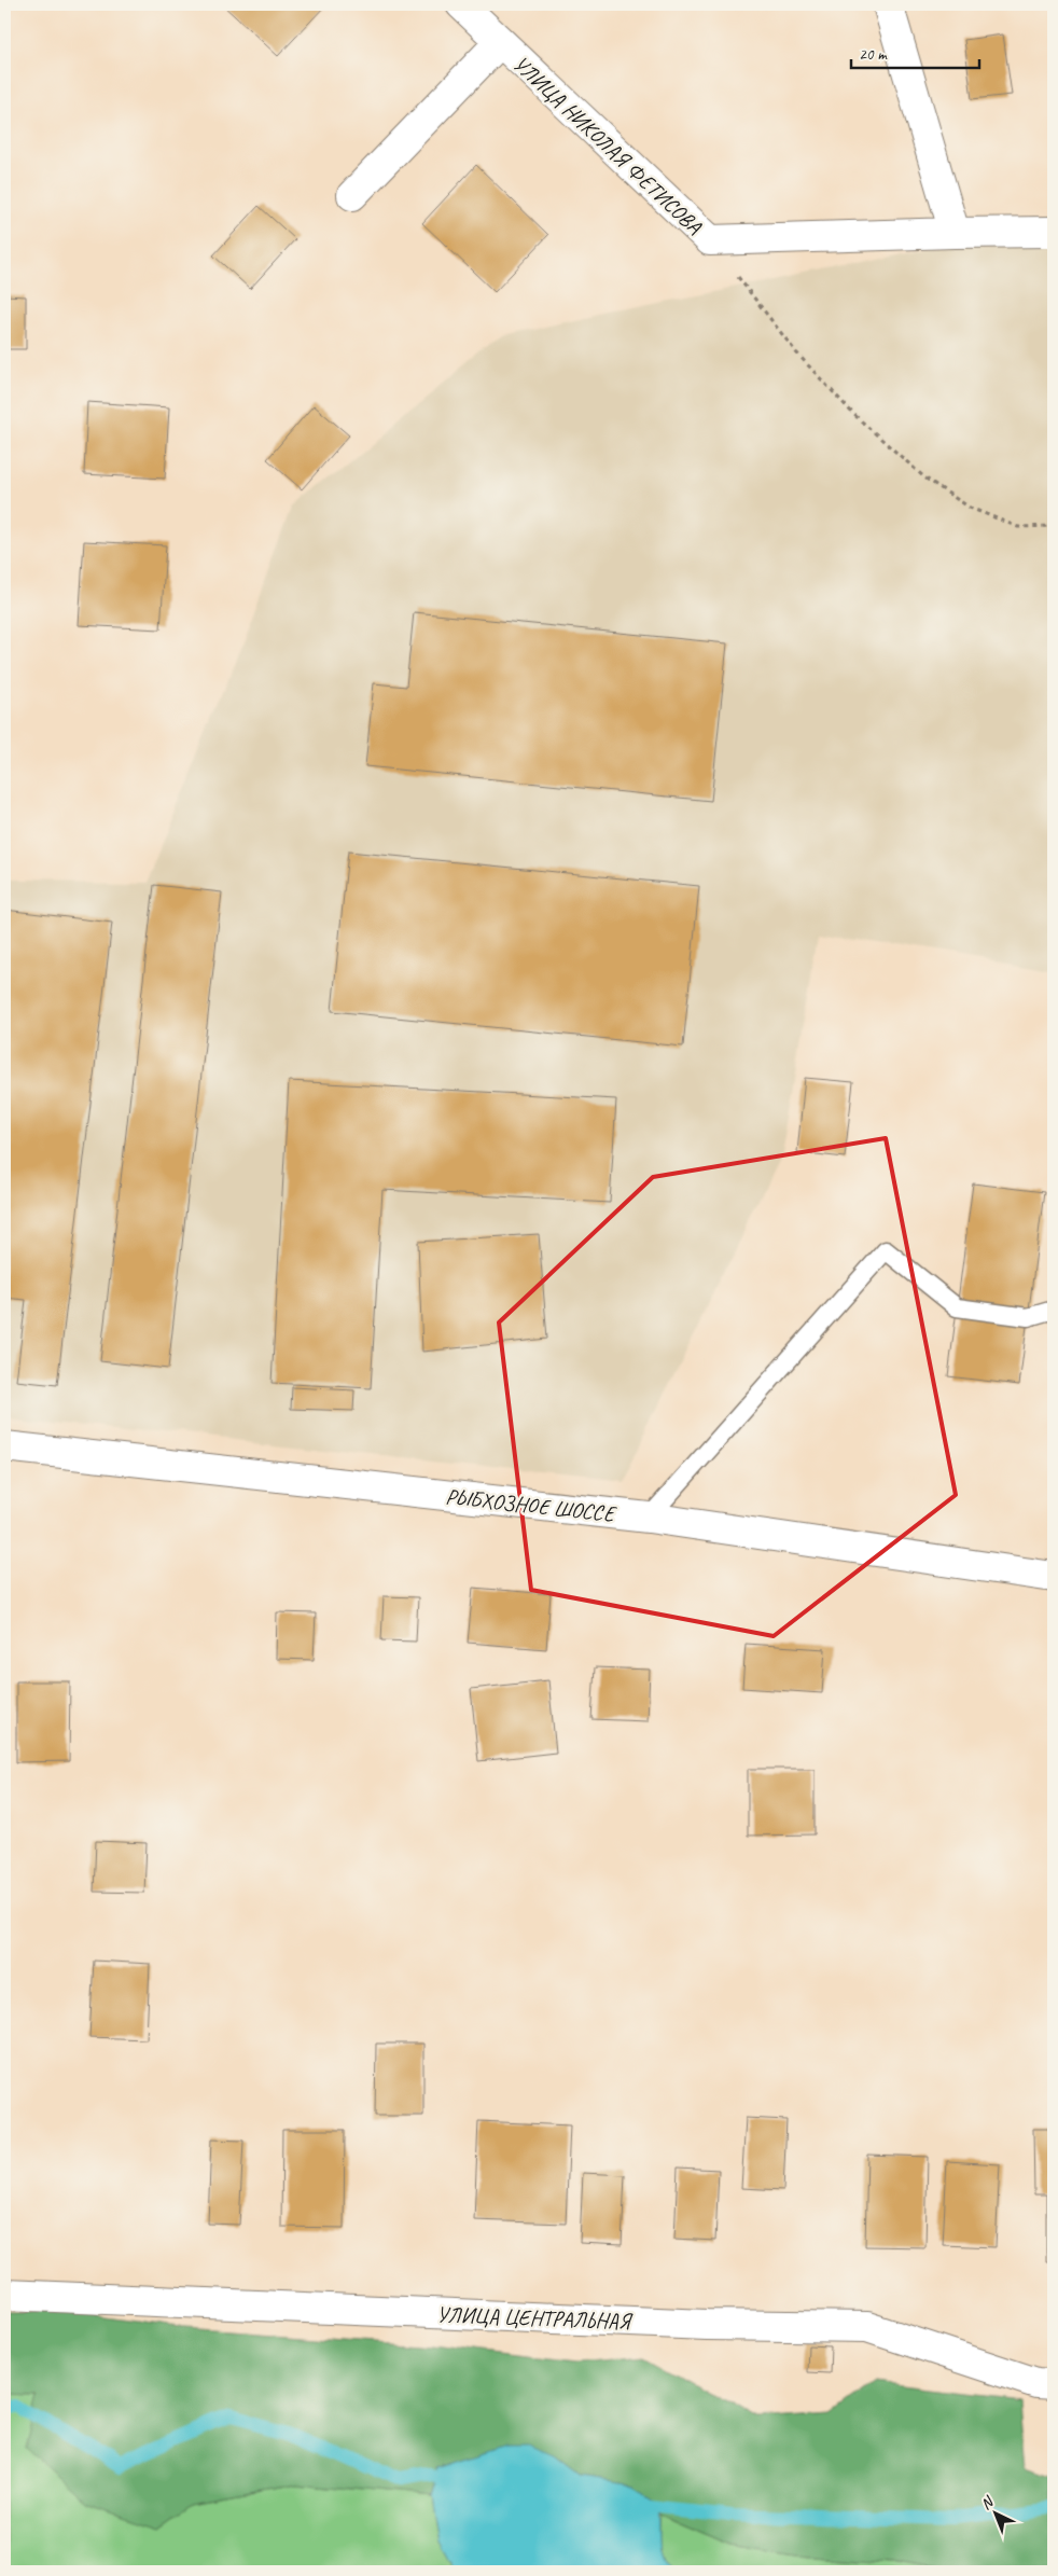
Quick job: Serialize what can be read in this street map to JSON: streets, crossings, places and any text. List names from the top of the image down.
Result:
{
  "streets": {
    "street": ["УЛИЦА НИКОЛАЯ ФЕТИСОВА", "РЫБХОЗНОЕ ШОССЕ", "УЛИЦА ЦЕНТРАЛЬНАЯ"]
  },
  "scale_bar": "20 m",
  "north": "top left"
}
